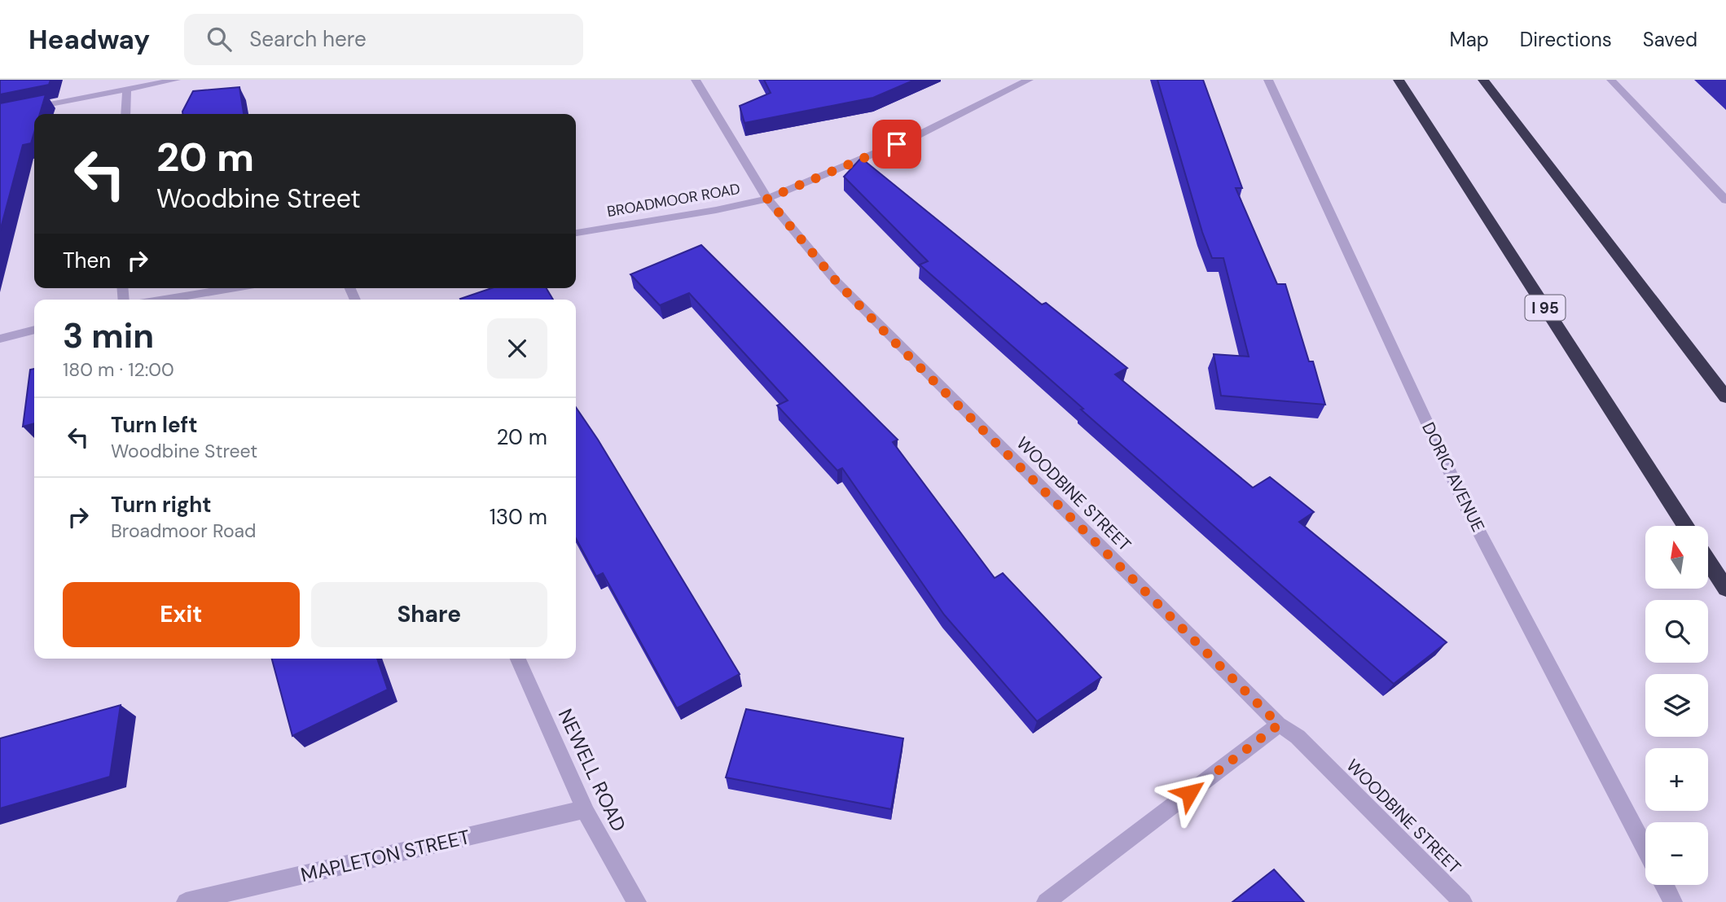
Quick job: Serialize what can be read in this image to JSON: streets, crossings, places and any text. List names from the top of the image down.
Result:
{
  "streets": {
    "highway": ["I 95"],
    "street": [
      "BROADMOOR ROAD",
      "DORIC AVENUE",
      "WOODBINE STREET",
      "NEWELL ROAD",
      "MAPLETON STREET"
    ]
  },
  "crossings": [
    ["BROADMOOR ROAD", "WOODBINE STREET"],
    ["NEWELL ROAD", "MAPLETON STREET"]
  ],
  "north": "top",
  "page": {
    "header": "Headway",
    "search": "Search here",
    "nav": ["Map", "Directions", "Saved"],
    "turn": ["20 m", "Woodbine Street"],
    "then": "Then",
    "heading": ["3 min", "180 m · 12:00"],
    "list": [
      {
        "name": "Turn left",
        "note": "Woodbine Street",
        "value": "20 m"
      },
      {
        "name": "Turn right",
        "note": "Broadmoor Road",
        "value": "130 m"
      }
    ],
    "map_buttons": ["+", "−"],
    "buttons": ["Exit", "Share"]
  }
}
